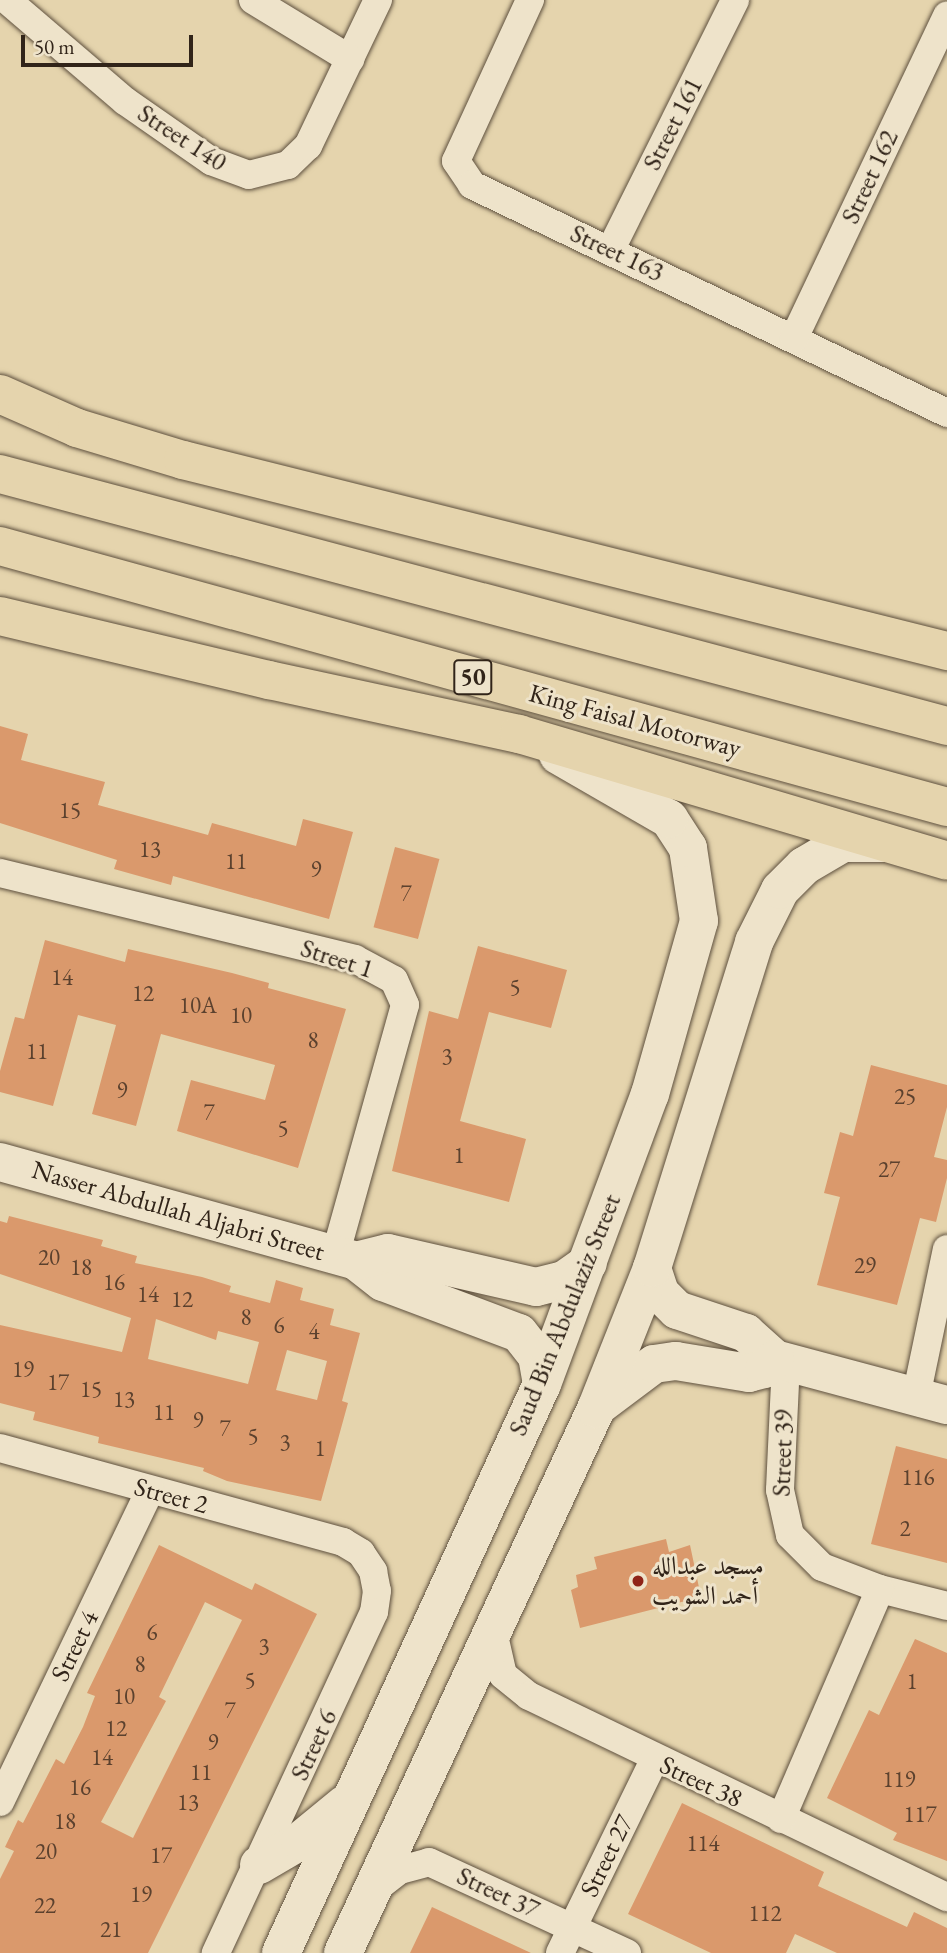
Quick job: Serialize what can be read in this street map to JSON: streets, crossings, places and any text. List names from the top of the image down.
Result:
{
  "streets": {
    "main road": [
      "50",
      "King Faisal Motorway",
      "Nasser Abdullah Aljabri Street",
      "Saud Bin Abdulaziz Street"
    ],
    "street": [
      "Street 161",
      "Street 140",
      "Street 162",
      "Street 163",
      "Street 1",
      "Street 39",
      "Street 2",
      "Street 4",
      "Street 6",
      "Street 38",
      "Street 27",
      "Street 37"
    ]
  },
  "crossings": [
    ["Street 161", "Street 163"],
    ["Street 162", "Street 163"],
    ["King Faisal Motorway", "Saud Bin Abdulaziz Street"],
    ["Street 1", "Nasser Abdullah Aljabri Street"],
    ["Nasser Abdullah Aljabri Street", "Saud Bin Abdulaziz Street"],
    ["Street 2", "Street 4"],
    ["Street 2", "Street 6"],
    ["Street 38", "Street 27"],
    ["Street 27", "Street 37"]
  ],
  "places": ["مسجد عبدالله أحمد الشويب"],
  "house_numbers": [
    "15",
    "13",
    "11",
    "9",
    "7",
    "14",
    "5",
    "12",
    "10A",
    "10",
    "8",
    "11",
    "3",
    "9",
    "25",
    "7",
    "5",
    "1",
    "27",
    "20",
    "29",
    "18",
    "16",
    "14",
    "12",
    "8",
    "6",
    "4",
    "19",
    "17",
    "15",
    "13",
    "11",
    "9",
    "7",
    "5",
    "3",
    "1",
    "116",
    "2",
    "6",
    "3",
    "8",
    "5",
    "1",
    "10",
    "7",
    "12",
    "9",
    "14",
    "11",
    "119",
    "16",
    "13",
    "117",
    "18",
    "114",
    "20",
    "17",
    "19",
    "22",
    "112",
    "21"
  ],
  "scale_bar": "50 m"
}
